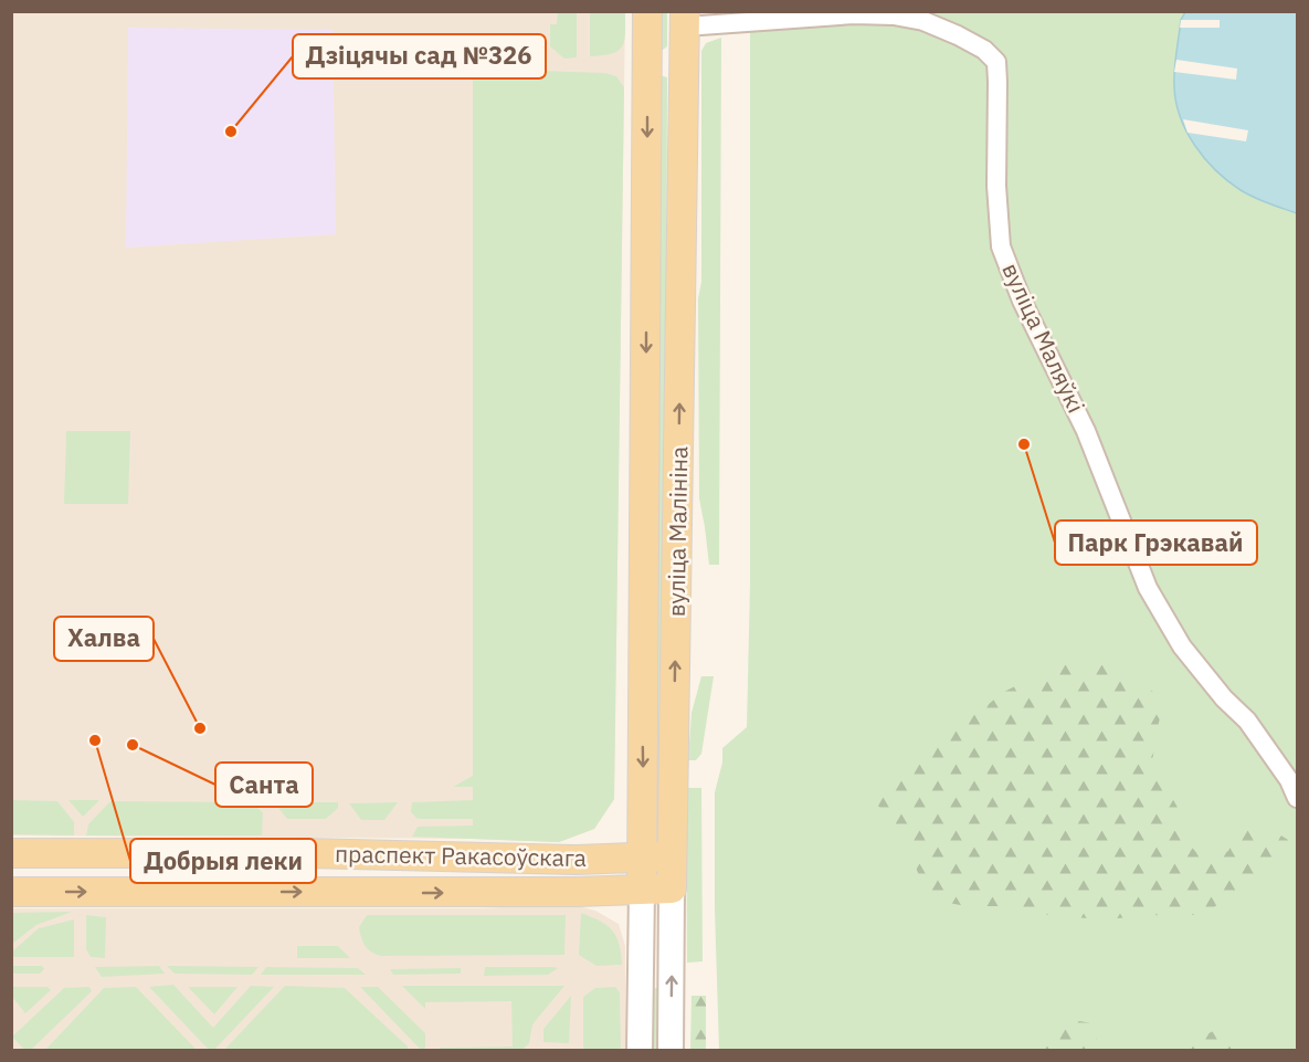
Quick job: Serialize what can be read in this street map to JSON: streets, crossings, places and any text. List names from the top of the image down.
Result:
{
  "streets": {
    "main road": ["вуліца Малініна", "праспект Ракасоўскага"],
    "street": ["вуліца Маляўкі"]
  },
  "crossings": [
    ["вуліца Маляўкі", "вуліца Малініна"],
    ["вуліца Малініна", "праспект Ракасоўскага"]
  ],
  "places": [
    "Дзіцячы сад №326",
    "Парк Грэкавай",
    "Халва",
    "Добрыя леки",
    "Санта"
  ]
}
